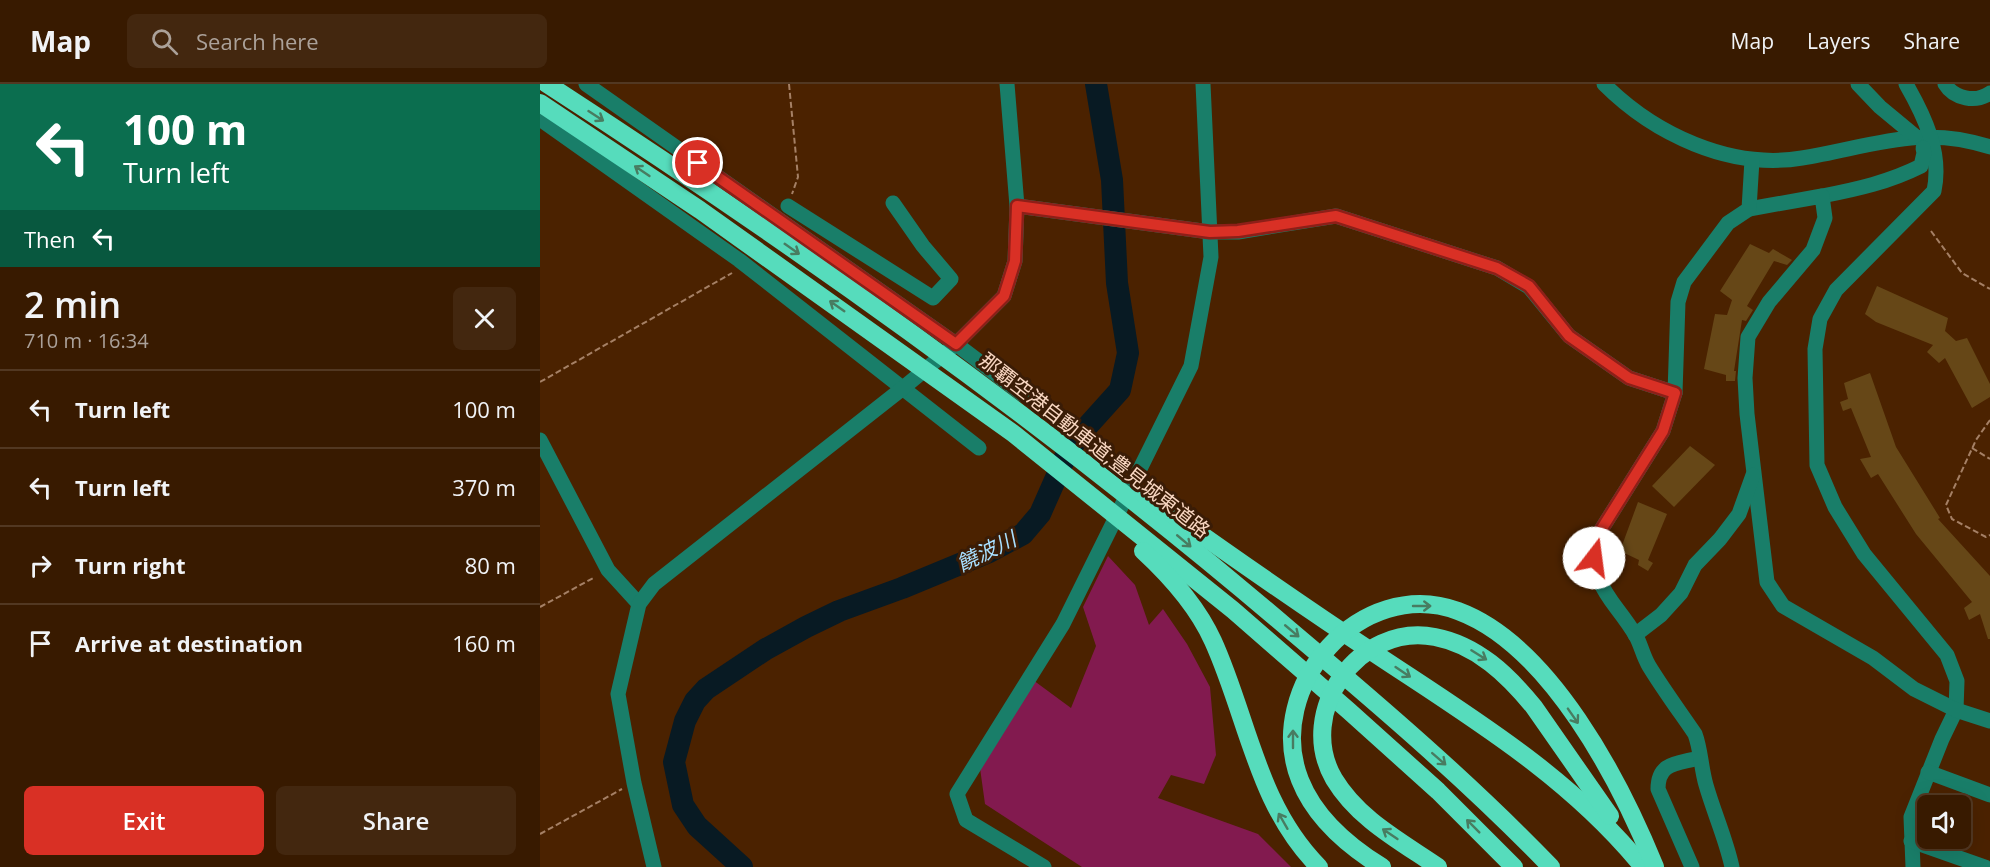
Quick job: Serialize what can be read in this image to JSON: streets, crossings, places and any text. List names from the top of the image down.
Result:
{
  "streets": {
    "highway": ["那覇空港自動車道;豊見城東道路"]
  },
  "water": ["饒波川"],
  "page": {
    "header": "Map",
    "search": "Search here",
    "nav": ["Map", "Layers", "Share"],
    "turn": ["100 m", "Turn left"],
    "then": "Then",
    "heading": ["2 min", "710 m · 16:34"],
    "list": [
      {
        "name": "Turn left",
        "value": "100 m"
      },
      {
        "name": "Turn left",
        "value": "370 m"
      },
      {
        "name": "Turn right",
        "value": "80 m"
      },
      {
        "name": "Arrive at destination",
        "value": "160 m"
      }
    ],
    "buttons": ["Exit", "Share"]
  }
}
